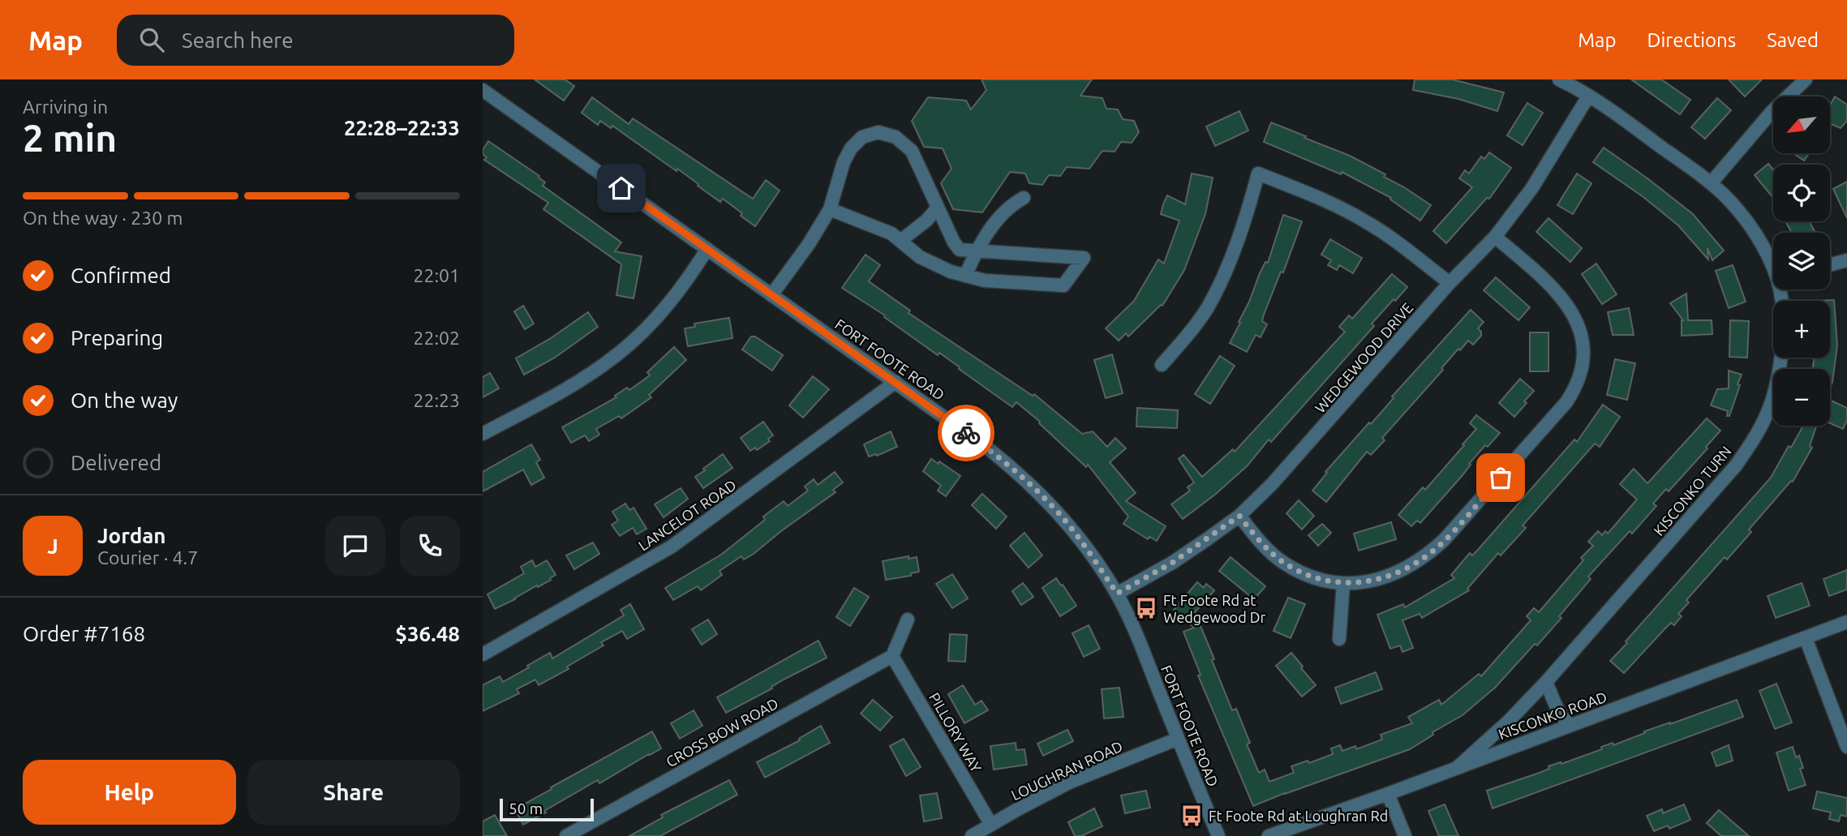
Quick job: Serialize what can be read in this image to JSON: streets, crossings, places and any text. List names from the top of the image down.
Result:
{
  "streets": {
    "street": [
      "WEDGEWOOD DRIVE",
      "FORT FOOTE ROAD",
      "KISCONKO TURN",
      "LANCELOT ROAD",
      "KISCONKO ROAD",
      "CROSS BOW ROAD",
      "PILLORY WAY",
      "LOUGHRAN ROAD"
    ]
  },
  "crossings": [
    ["WEDGEWOOD DRIVE", "FORT FOOTE ROAD"],
    ["WEDGEWOOD DRIVE", "KISCONKO TURN"],
    ["FORT FOOTE ROAD", "LANCELOT ROAD"],
    ["FORT FOOTE ROAD", "LOUGHRAN ROAD"],
    ["KISCONKO TURN", "KISCONKO ROAD"],
    ["CROSS BOW ROAD", "PILLORY WAY"],
    ["PILLORY WAY", "LOUGHRAN ROAD"]
  ],
  "places": {
    "bus stop": ["Ft Foote Rd at Wedgewood Dr", "Ft Foote Rd at Loughran Rd"]
  },
  "scale_bar": "50 m",
  "north": "bottom left",
  "page": {
    "header": "Map",
    "search": "Search here",
    "nav": ["Map", "Directions", "Saved"],
    "heading": ["2 min", "Arriving in", "22:28–22:33"],
    "panel": [
      "Jordan",
      "Courier · 4.7",
      "Order #7168",
      "$36.48"
    ],
    "map_buttons": ["+", "−"],
    "bar": "On the way · 230 m",
    "list": [
      ["Confirmed", "22:01"],
      ["Preparing", "22:02"],
      ["On the way", "22:23"],
      "Delivered"
    ],
    "round": "J",
    "buttons": ["Help", "Share"],
    "scale": "50 m"
  }
}
